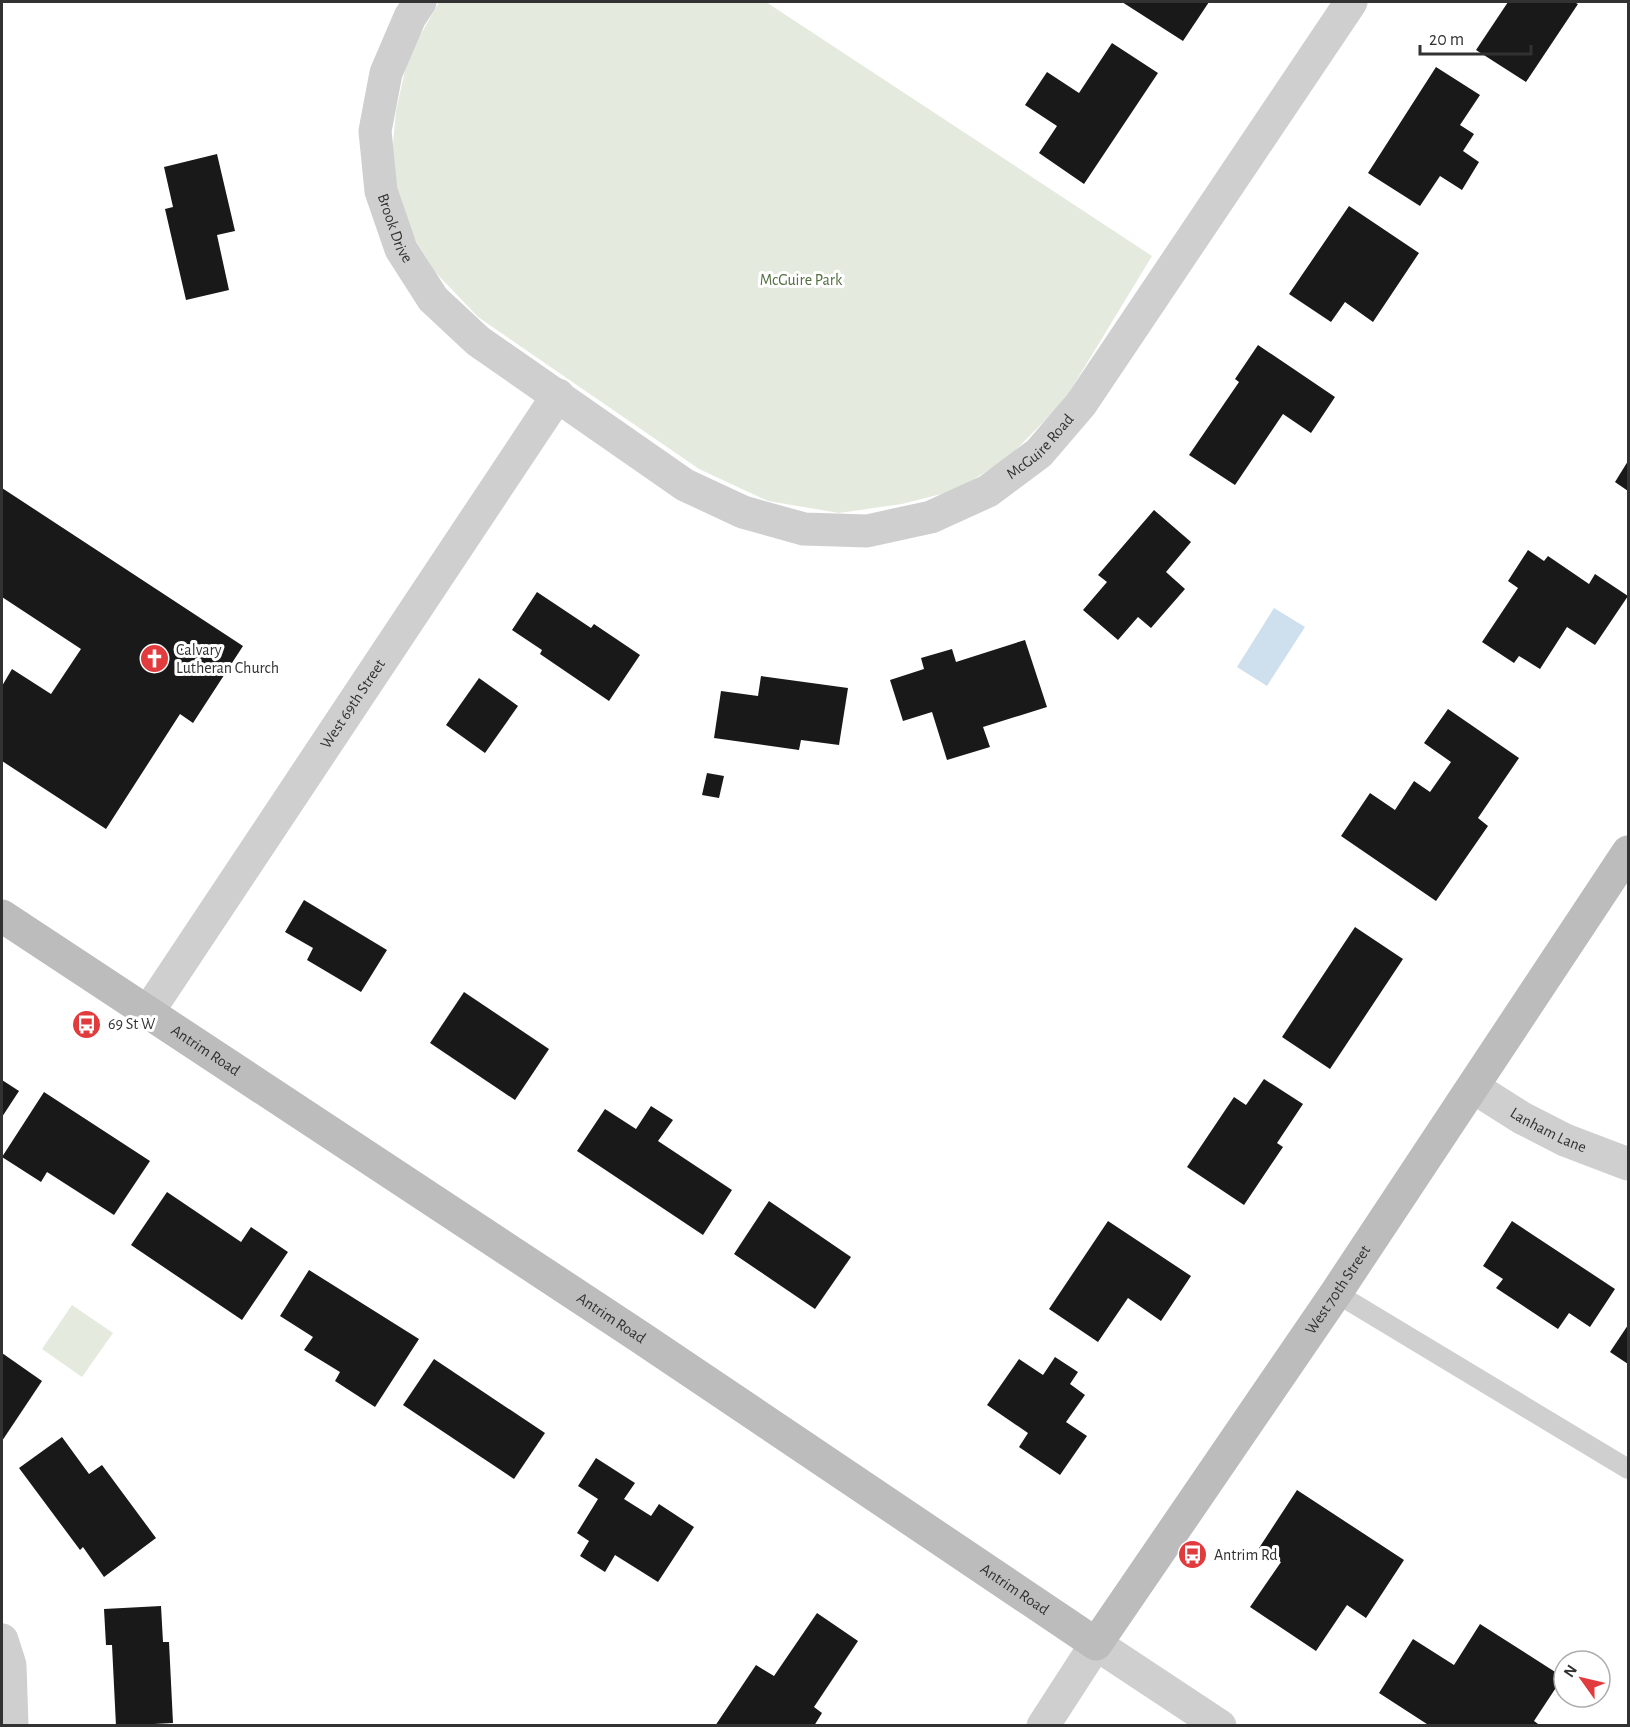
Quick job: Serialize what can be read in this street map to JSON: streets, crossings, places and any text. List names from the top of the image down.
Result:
{
  "streets": {
    "street": [
      "Brook Drive",
      "McGuire Road",
      "West 69th Street",
      "Antrim Road",
      "Lanham Lane",
      "West 70th Street"
    ]
  },
  "crossings": [
    ["Brook Drive", "McGuire Road"],
    ["Brook Drive", "West 69th Street"],
    ["McGuire Road", "West 69th Street"],
    ["West 69th Street", "Antrim Road"],
    ["Antrim Road", "West 70th Street"],
    ["Lanham Lane", "West 70th Street"]
  ],
  "parks": ["McGuire Park"],
  "places": {
    "church": ["Calvary Lutheran Church"],
    "bus stop": ["69 St W", "Antrim Rd"]
  },
  "scale_bar": "20 m",
  "north": "top left"
}
